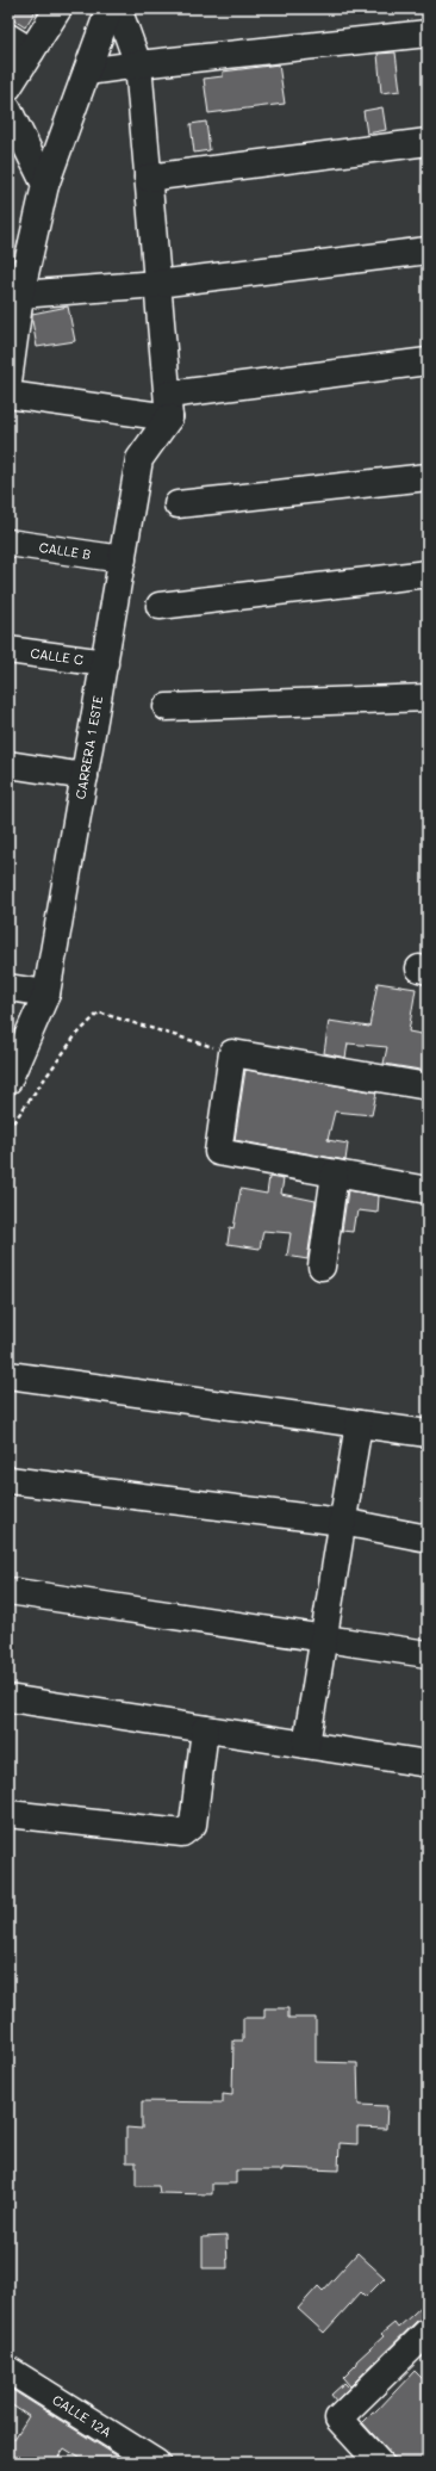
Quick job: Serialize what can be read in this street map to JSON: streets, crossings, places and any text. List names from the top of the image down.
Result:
{
  "streets": {
    "street": [
      "CALLE B",
      "CALLE C",
      "CARRERA 1 ESTE",
      "CALLE 12A"
    ]
  },
  "crossings": [
    ["CALLE B", "CARRERA 1 ESTE"],
    ["CALLE C", "CARRERA 1 ESTE"]
  ]
}
